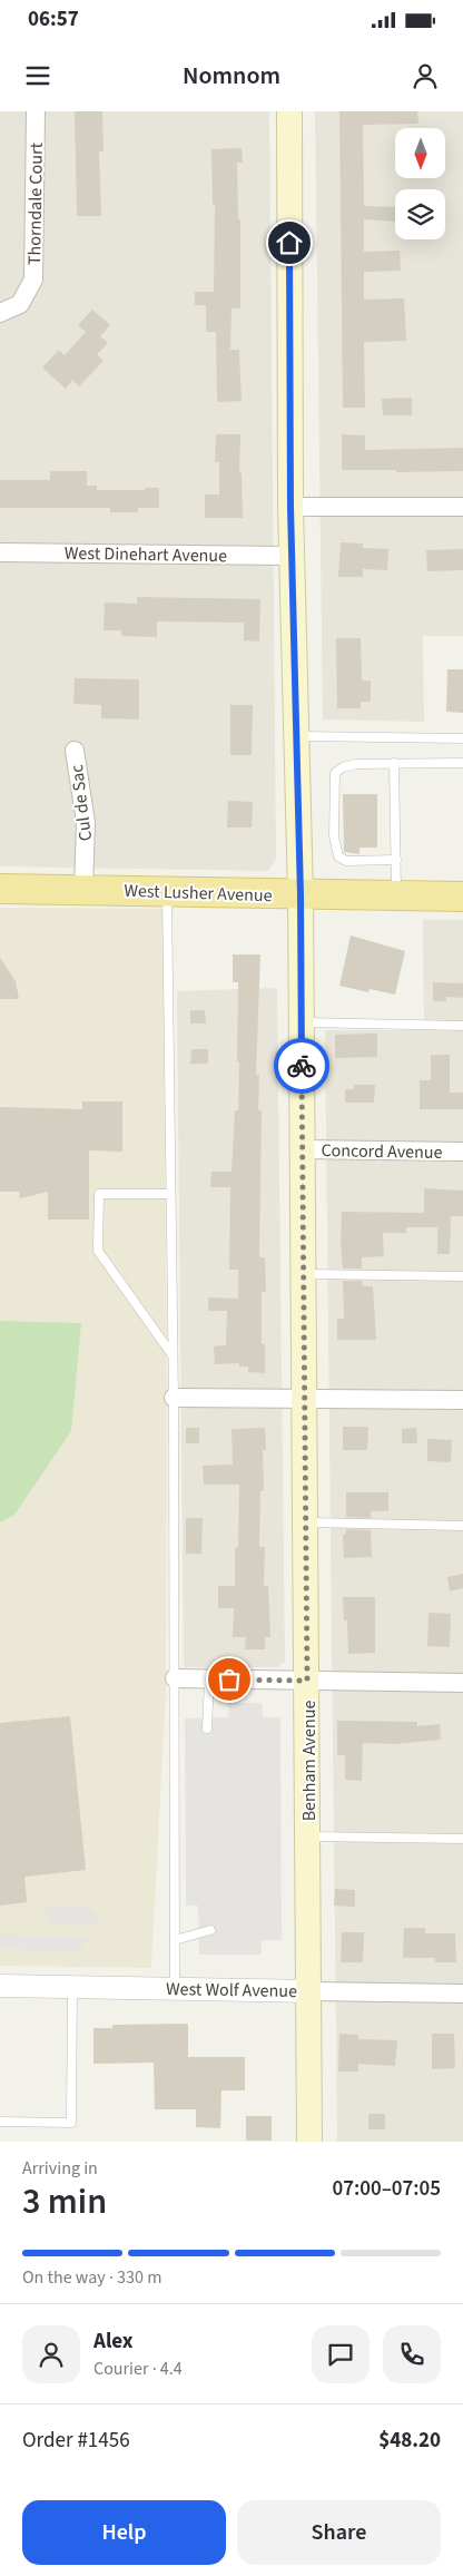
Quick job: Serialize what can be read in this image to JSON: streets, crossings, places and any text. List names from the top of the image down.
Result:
{
  "streets": {
    "main road": ["West Lusher Avenue", "Benham Avenue"],
    "street": [
      "Thorndale Court",
      "West Dinehart Avenue",
      "Cul de Sac",
      "Concord Avenue",
      "West Wolf Avenue"
    ]
  },
  "crossings": [
    ["West Dinehart Avenue", "Benham Avenue"],
    ["Cul de Sac", "West Lusher Avenue"],
    ["West Lusher Avenue", "Benham Avenue"],
    ["Concord Avenue", "Benham Avenue"],
    ["Benham Avenue", "West Wolf Avenue"]
  ],
  "north": "bottom",
  "page": {
    "status": "06:57",
    "header": "Nomnom",
    "heading": ["3 min", "Arriving in", "07:00–07:05"],
    "panel": [
      "Alex",
      "Courier · 4.4",
      "Order #1456",
      "$48.20"
    ],
    "bar": "On the way · 330 m",
    "buttons": ["Help", "Share"]
  }
}
